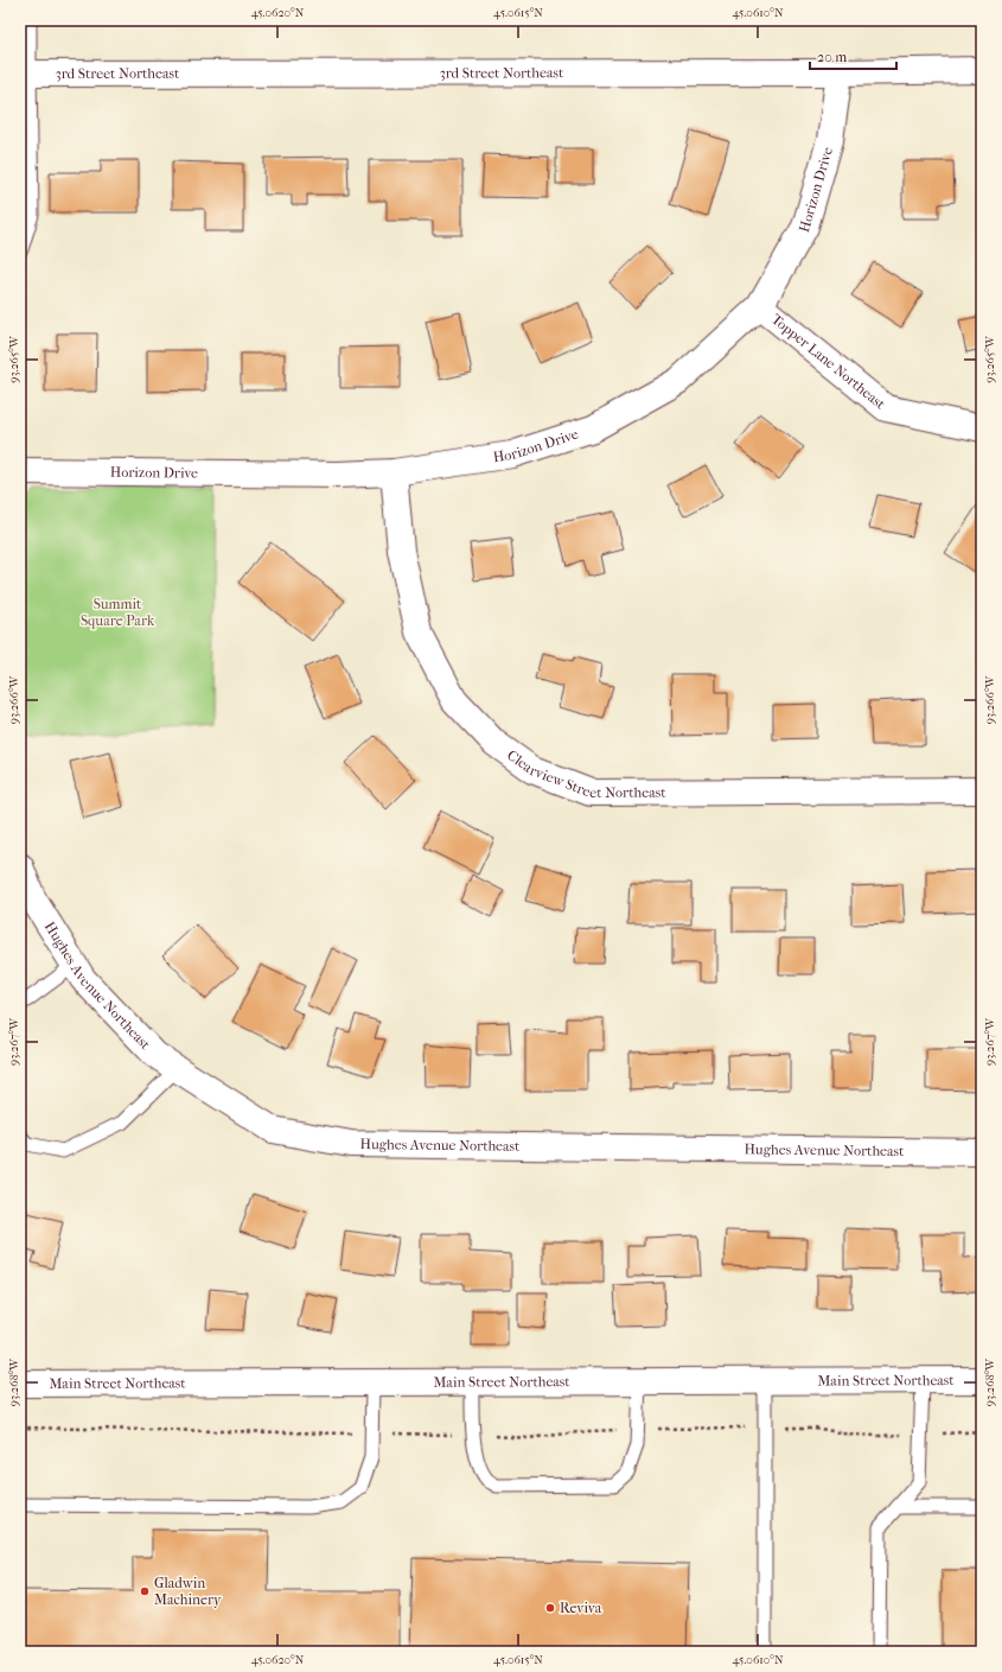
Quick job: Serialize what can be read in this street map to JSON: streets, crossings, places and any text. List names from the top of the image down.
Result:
{
  "streets": {
    "street": [
      "3rd Street Northeast",
      "Horizon Drive",
      "Topper Lane Northeast",
      "Clearview Street Northeast",
      "Hughes Avenue Northeast",
      "Main Street Northeast"
    ]
  },
  "crossings": [
    ["3rd Street Northeast", "Horizon Drive"],
    ["Horizon Drive", "Topper Lane Northeast"],
    ["Horizon Drive", "Clearview Street Northeast"]
  ],
  "parks": ["Summit Square Park"],
  "places": ["Gladwin Machinery", "Reviva"],
  "scale_bar": "20 m",
  "coordinates": [
    "45.0620°N",
    "45.0615°N",
    "45.0610°N",
    "93.265°W",
    "93.266°W",
    "93.267°W",
    "93.268°W"
  ]
}
